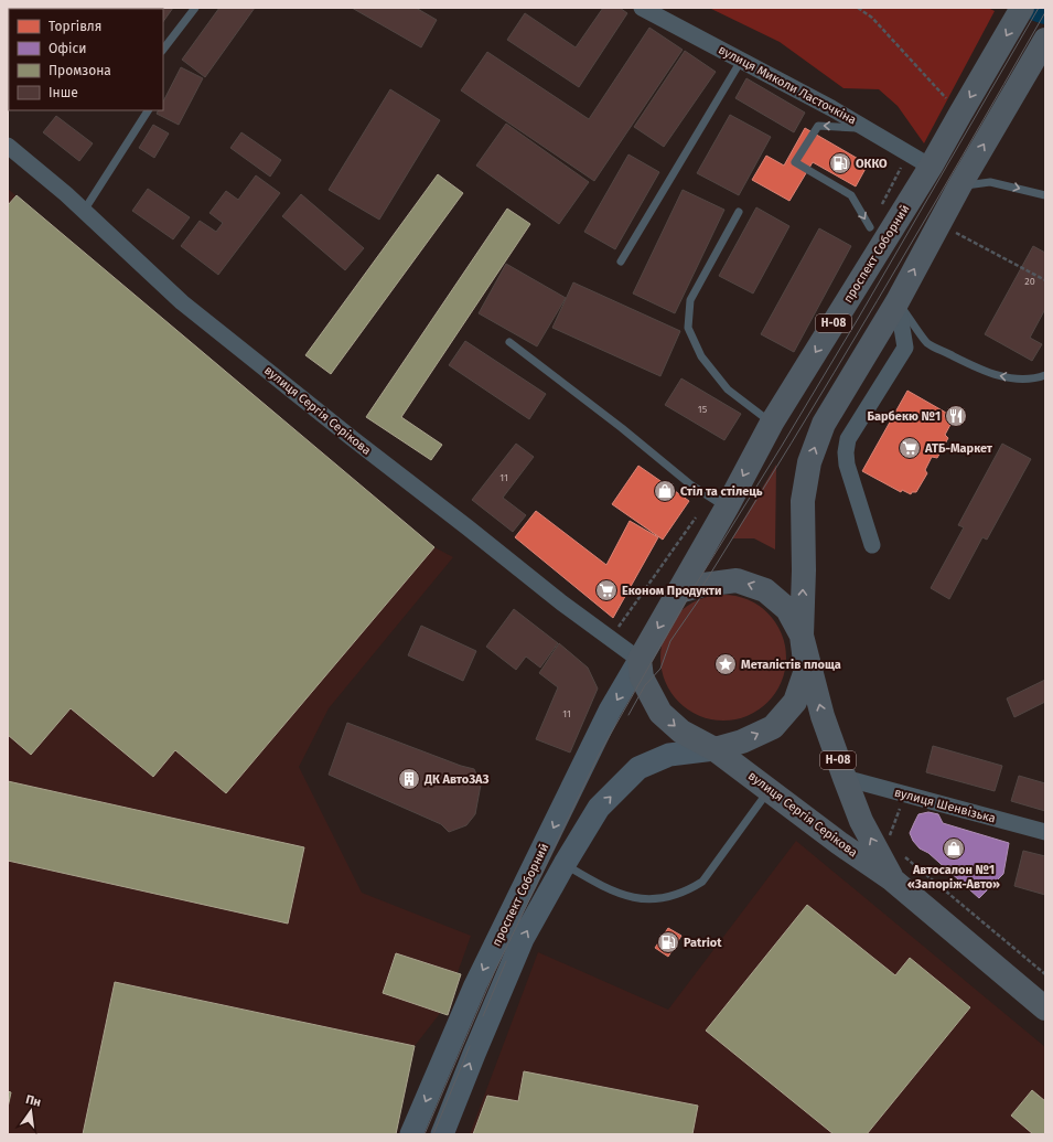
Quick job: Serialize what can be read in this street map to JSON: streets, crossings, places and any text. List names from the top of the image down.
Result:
{
  "streets": {
    "main road": ["проспект Соборний", "Н-08", "вулиця Сергія Серікова"],
    "street": ["вулиця Миколи Ласточкіна", "вулиця Шенвізька"]
  },
  "crossings": [
    ["вулиця Миколи Ласточкіна", "проспект Соборний"],
    ["проспект Соборний", "Н-08"],
    ["проспект Соборний", "вулиця Сергія Серікова"],
    ["Н-08", "вулиця Сергія Серікова"],
    ["вулиця Сергія Серікова", "вулиця Шенвізька"]
  ],
  "places": {
    "fuel station": ["ОККО", "Patriot"],
    "restaurant": ["Барбекю №1"],
    "supermarket": ["АТБ-Маркет", "Економ Продукти"],
    "shop": ["Стіл та стілець", "Автосалон №1 «Запоріж-Авто»"],
    "place": ["Металістів площа"],
    "building": ["ДК АвтоЗАЗ"]
  },
  "house_numbers": [
    "20",
    "15",
    "11",
    "11"
  ],
  "legend": [
    "Торгівля",
    "Офіси",
    "Промзона",
    "Інше"
  ],
  "north": "top"
}
